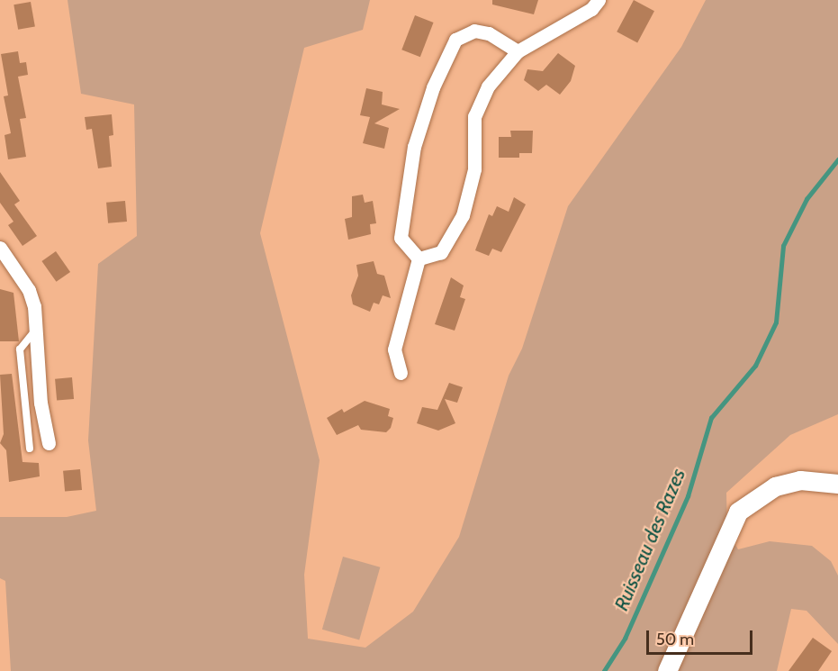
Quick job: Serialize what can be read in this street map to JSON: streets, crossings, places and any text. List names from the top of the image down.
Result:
{
  "water": ["Ruisseau des Razes"],
  "scale_bar": "50 m"
}
